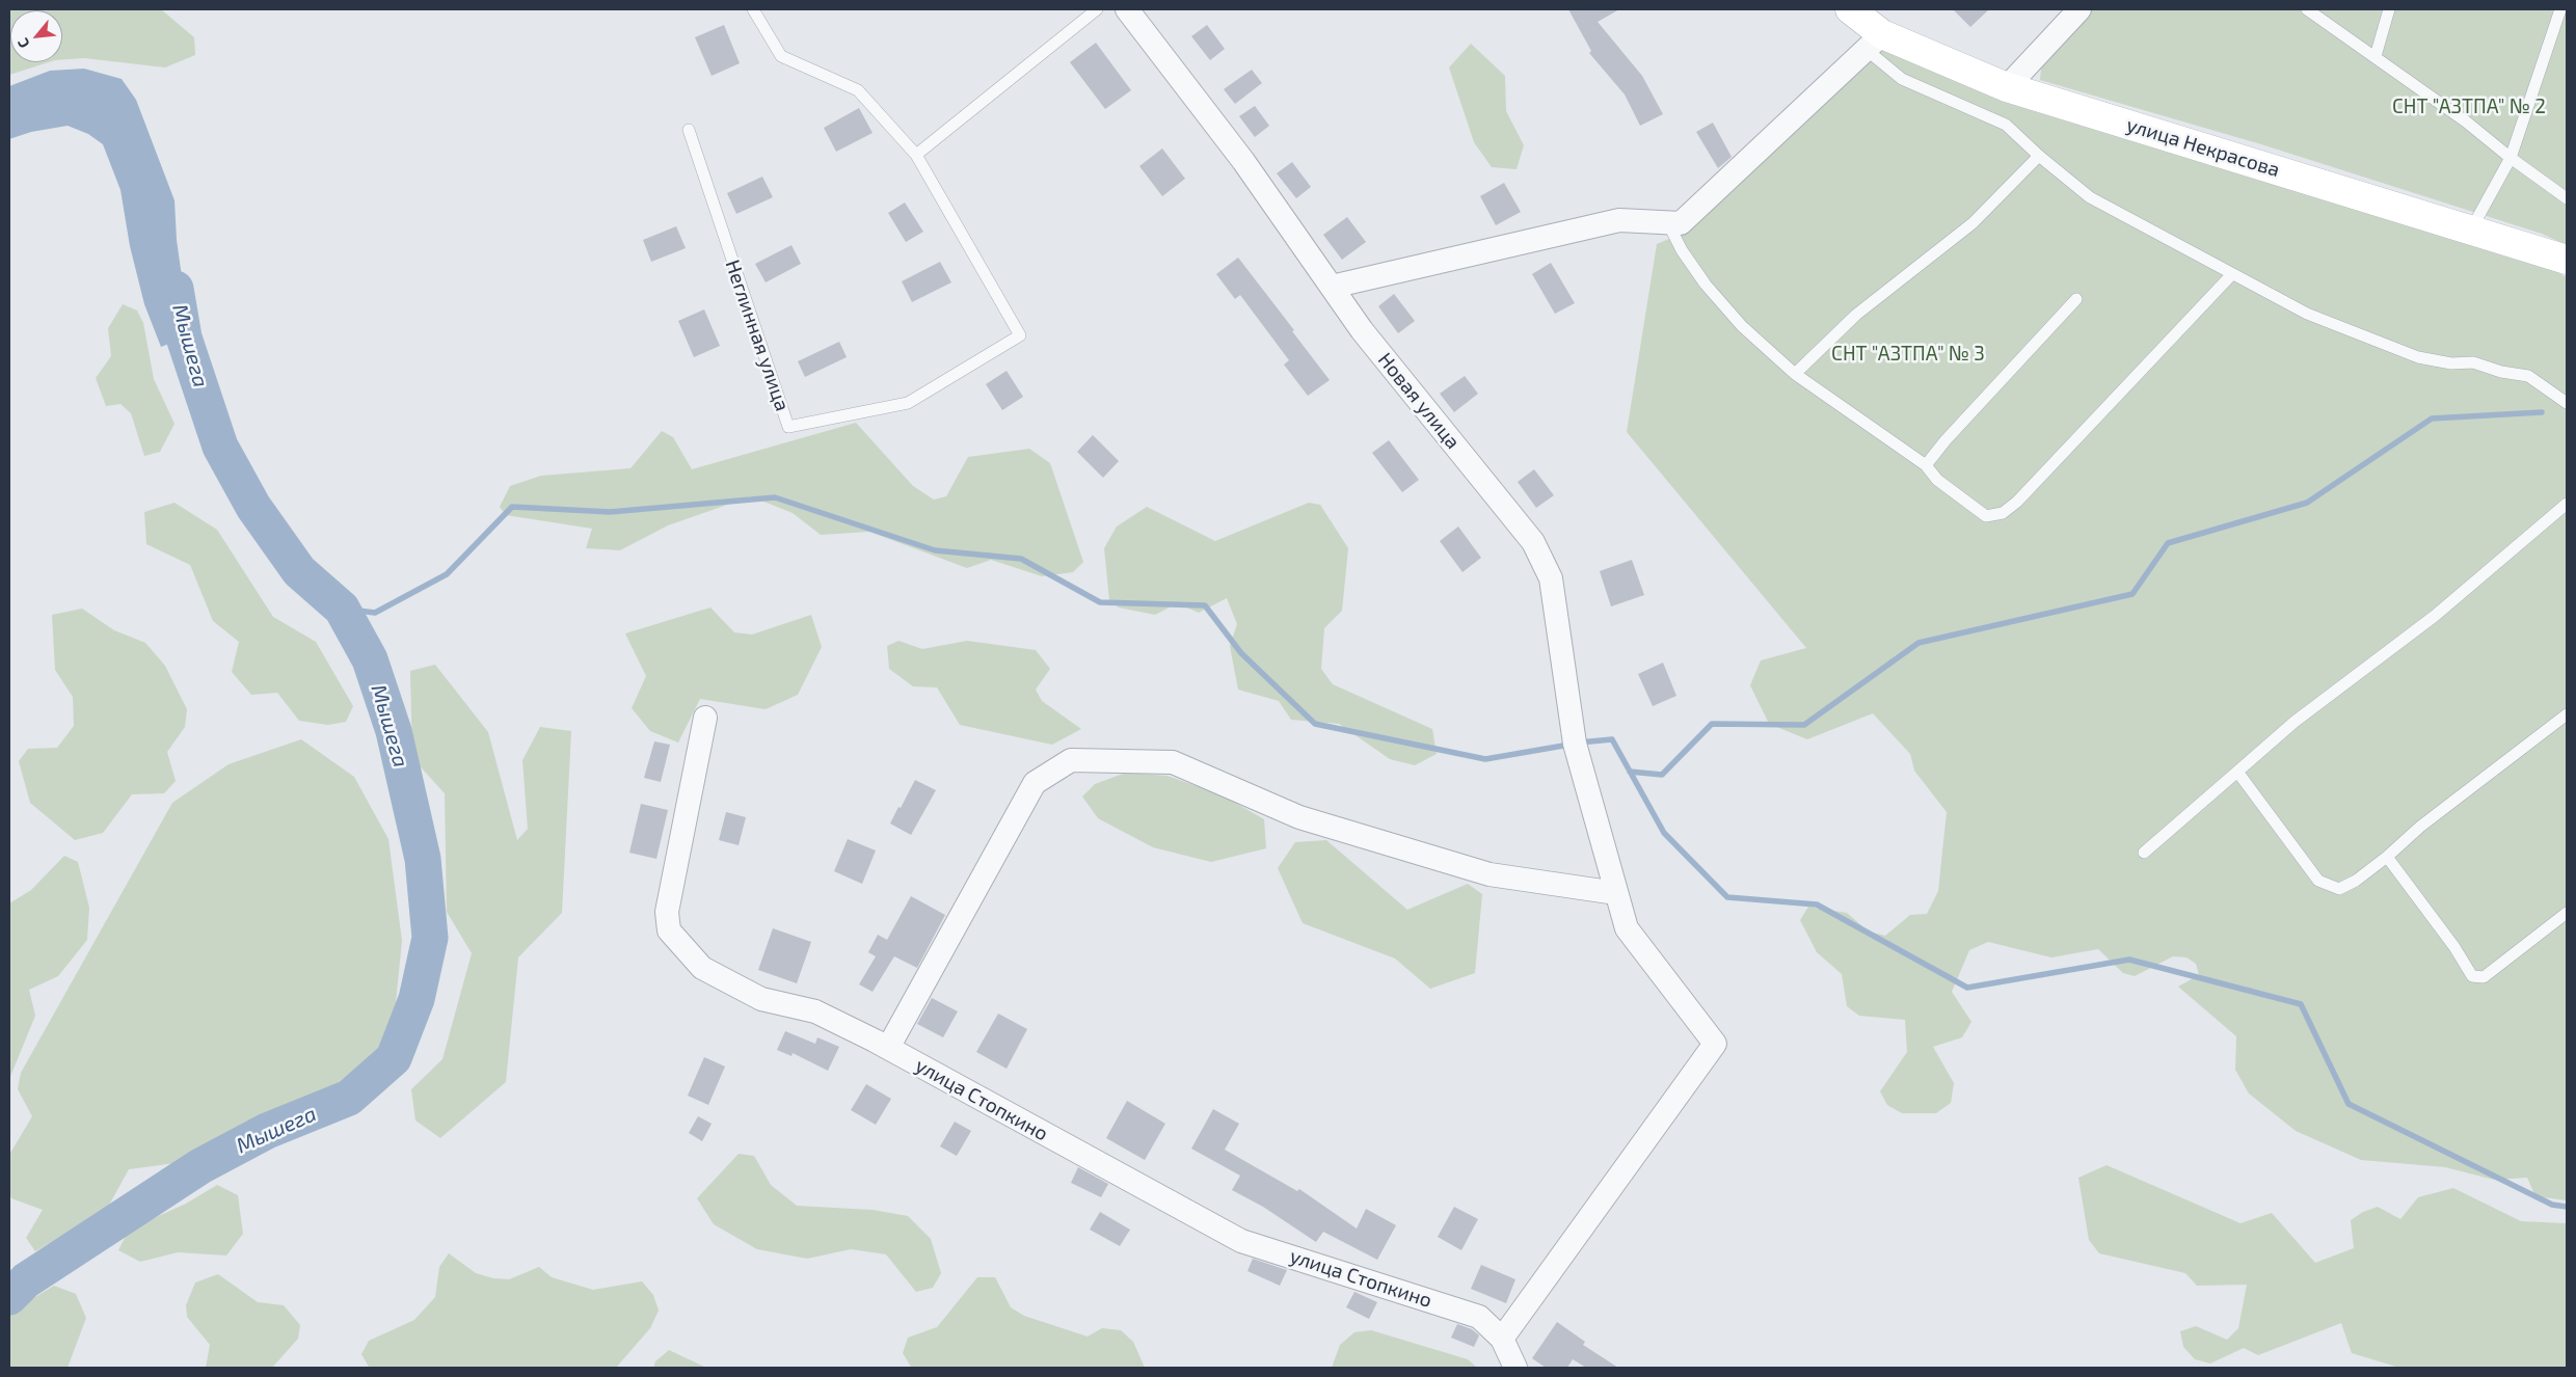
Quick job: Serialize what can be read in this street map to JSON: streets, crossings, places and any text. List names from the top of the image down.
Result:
{
  "streets": {
    "main road": ["улица Некрасова"],
    "street": ["Новая улица", "улица Стопкино"],
    "lane": ["Неглинная улица"]
  },
  "crossings": [
    ["Новая улица", "улица Стопкино"]
  ],
  "water": ["Мышега"],
  "parks": ["СНТ \"АЗТПА\" № 2", "СНТ \"АЗТПА\" № 3"],
  "north": "bottom left"
}
